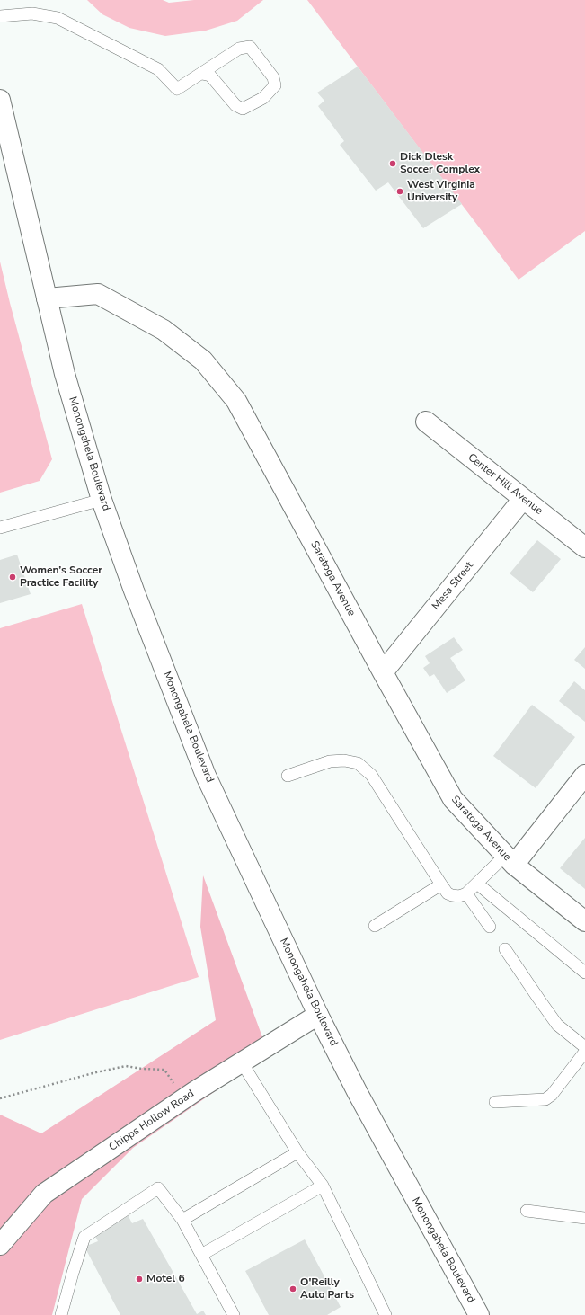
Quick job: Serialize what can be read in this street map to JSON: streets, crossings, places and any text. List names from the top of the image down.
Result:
{
  "streets": {
    "street": [
      "Monongahela Boulevard",
      "Center Hill Avenue",
      "Saratoga Avenue",
      "Mesa Street",
      "Chipps Hollow Road"
    ]
  },
  "crossings": [
    ["Monongahela Boulevard", "Saratoga Avenue"],
    ["Monongahela Boulevard", "Chipps Hollow Road"],
    ["Center Hill Avenue", "Mesa Street"],
    ["Saratoga Avenue", "Mesa Street"]
  ],
  "places": [
    "Dick Dlesk Soccer Complex",
    "West Virginia University",
    "Women’s Soccer Practice Facility",
    "Motel 6",
    "O'Reilly Auto Parts"
  ]
}
